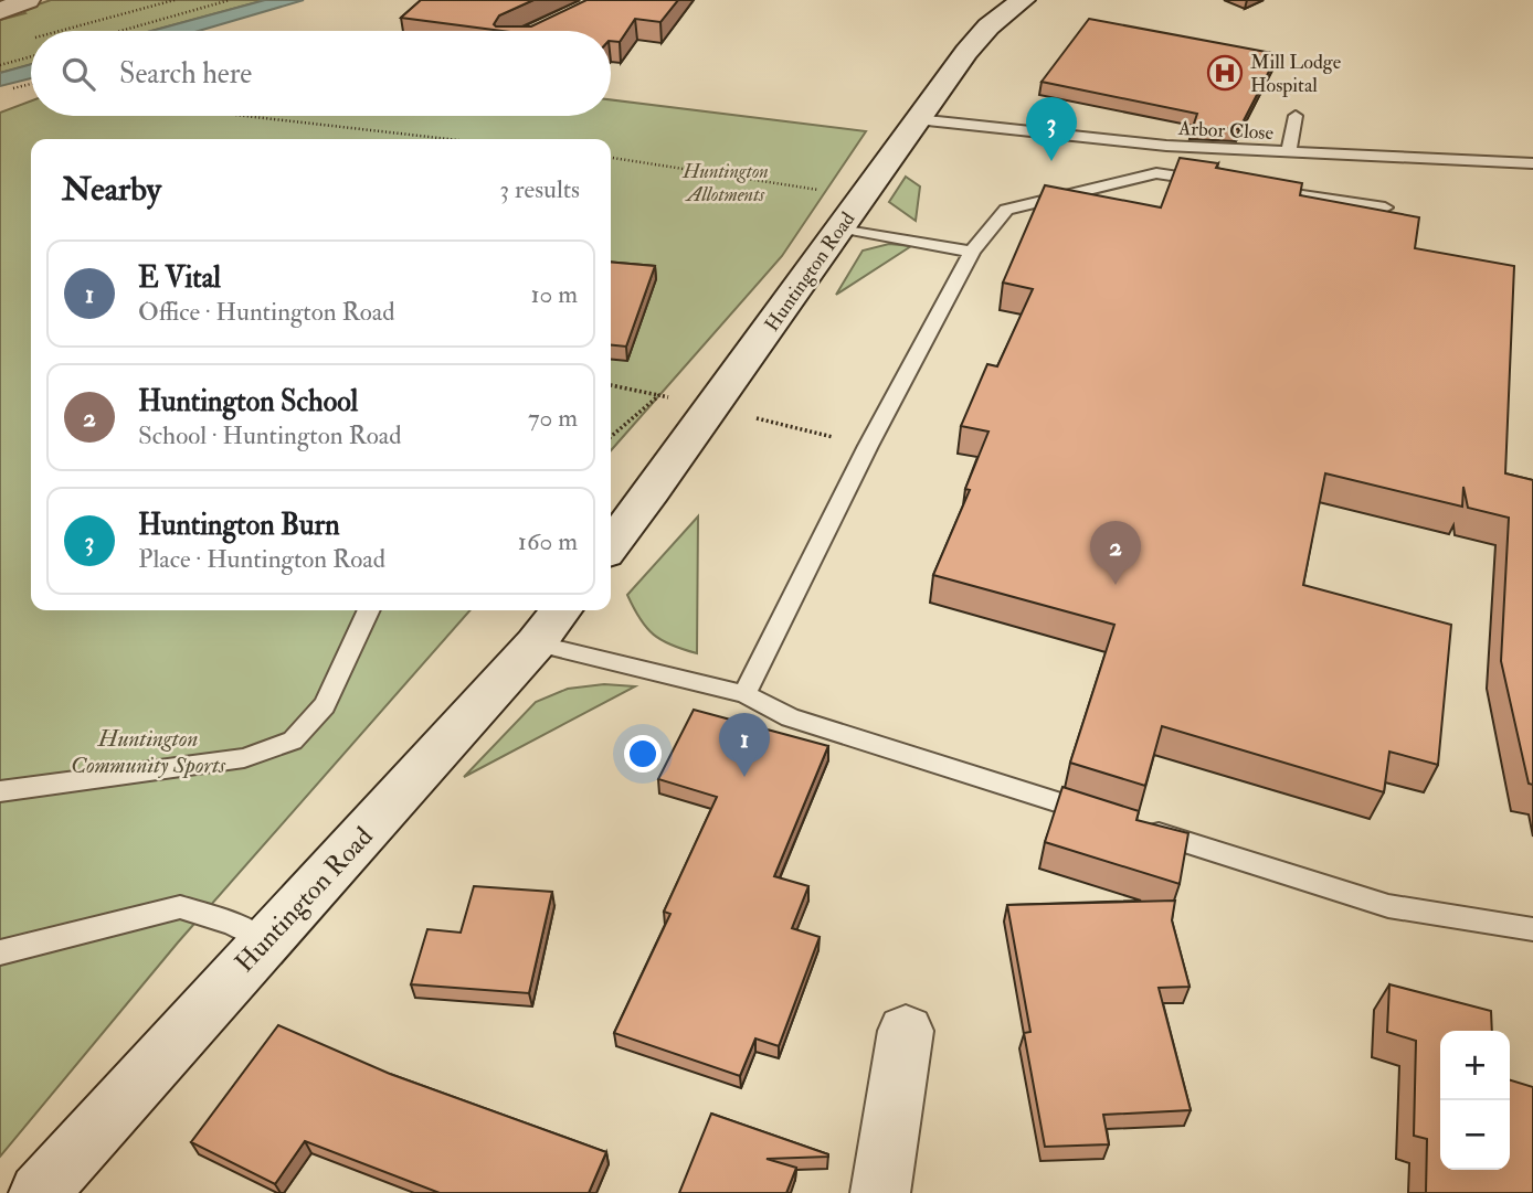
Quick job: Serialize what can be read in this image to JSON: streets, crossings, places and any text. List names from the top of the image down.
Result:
{
  "streets": {
    "street": ["Huntington Road"],
    "lane": ["Arbor Close"]
  },
  "crossings": [
    ["Arbor Close", "Huntington Road"]
  ],
  "parks": ["Huntington Allotments", "Huntington Community Sports"],
  "places": {
    "hospital": ["Mill Lodge Hospital"]
  },
  "page": {
    "search": "Search here",
    "pins": ["3", "2", "1"],
    "heading": ["Nearby", "3 results"],
    "list": [
      {
        "mark": "1",
        "name": "E Vital",
        "note": "Office · Huntington Road",
        "value": "10 m"
      },
      {
        "mark": "2",
        "name": "Huntington School",
        "note": "School · Huntington Road",
        "value": "70 m"
      },
      {
        "mark": "3",
        "name": "Huntington Burn",
        "note": "Place · Huntington Road",
        "value": "160 m"
      }
    ],
    "map_buttons": ["+", "−"]
  }
}
